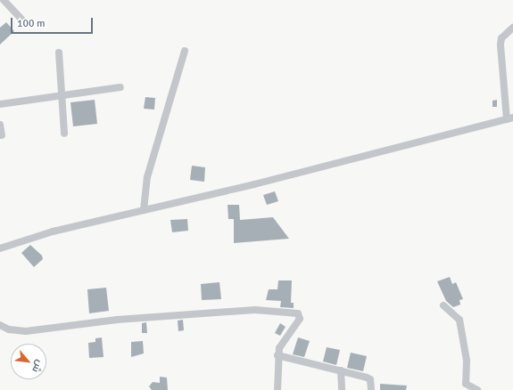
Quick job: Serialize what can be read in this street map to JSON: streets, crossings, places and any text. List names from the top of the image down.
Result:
{
  "scale_bar": "100 m",
  "north": "bottom right"
}
